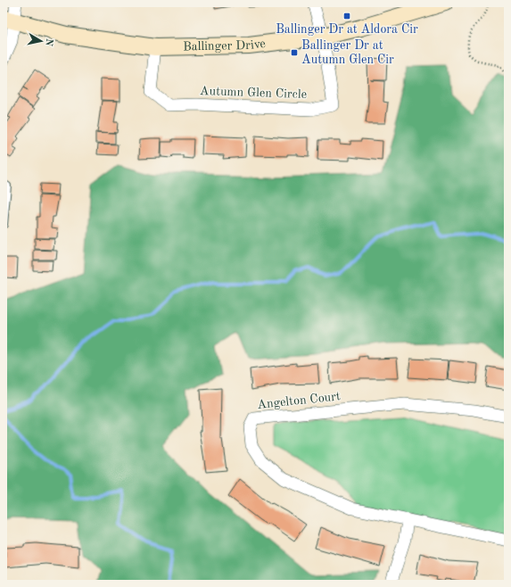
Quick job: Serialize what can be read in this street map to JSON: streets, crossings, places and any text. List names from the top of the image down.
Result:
{
  "streets": {
    "street": ["Ballinger Drive", "Autumn Glen Circle", "Angelton Court"]
  },
  "crossings": [
    ["Ballinger Drive", "Autumn Glen Circle"]
  ],
  "places": {
    "transit": ["Ballinger Dr at Aldora Cir", "Ballinger Dr at Autumn Glen Cir"]
  },
  "north": "right"
}
